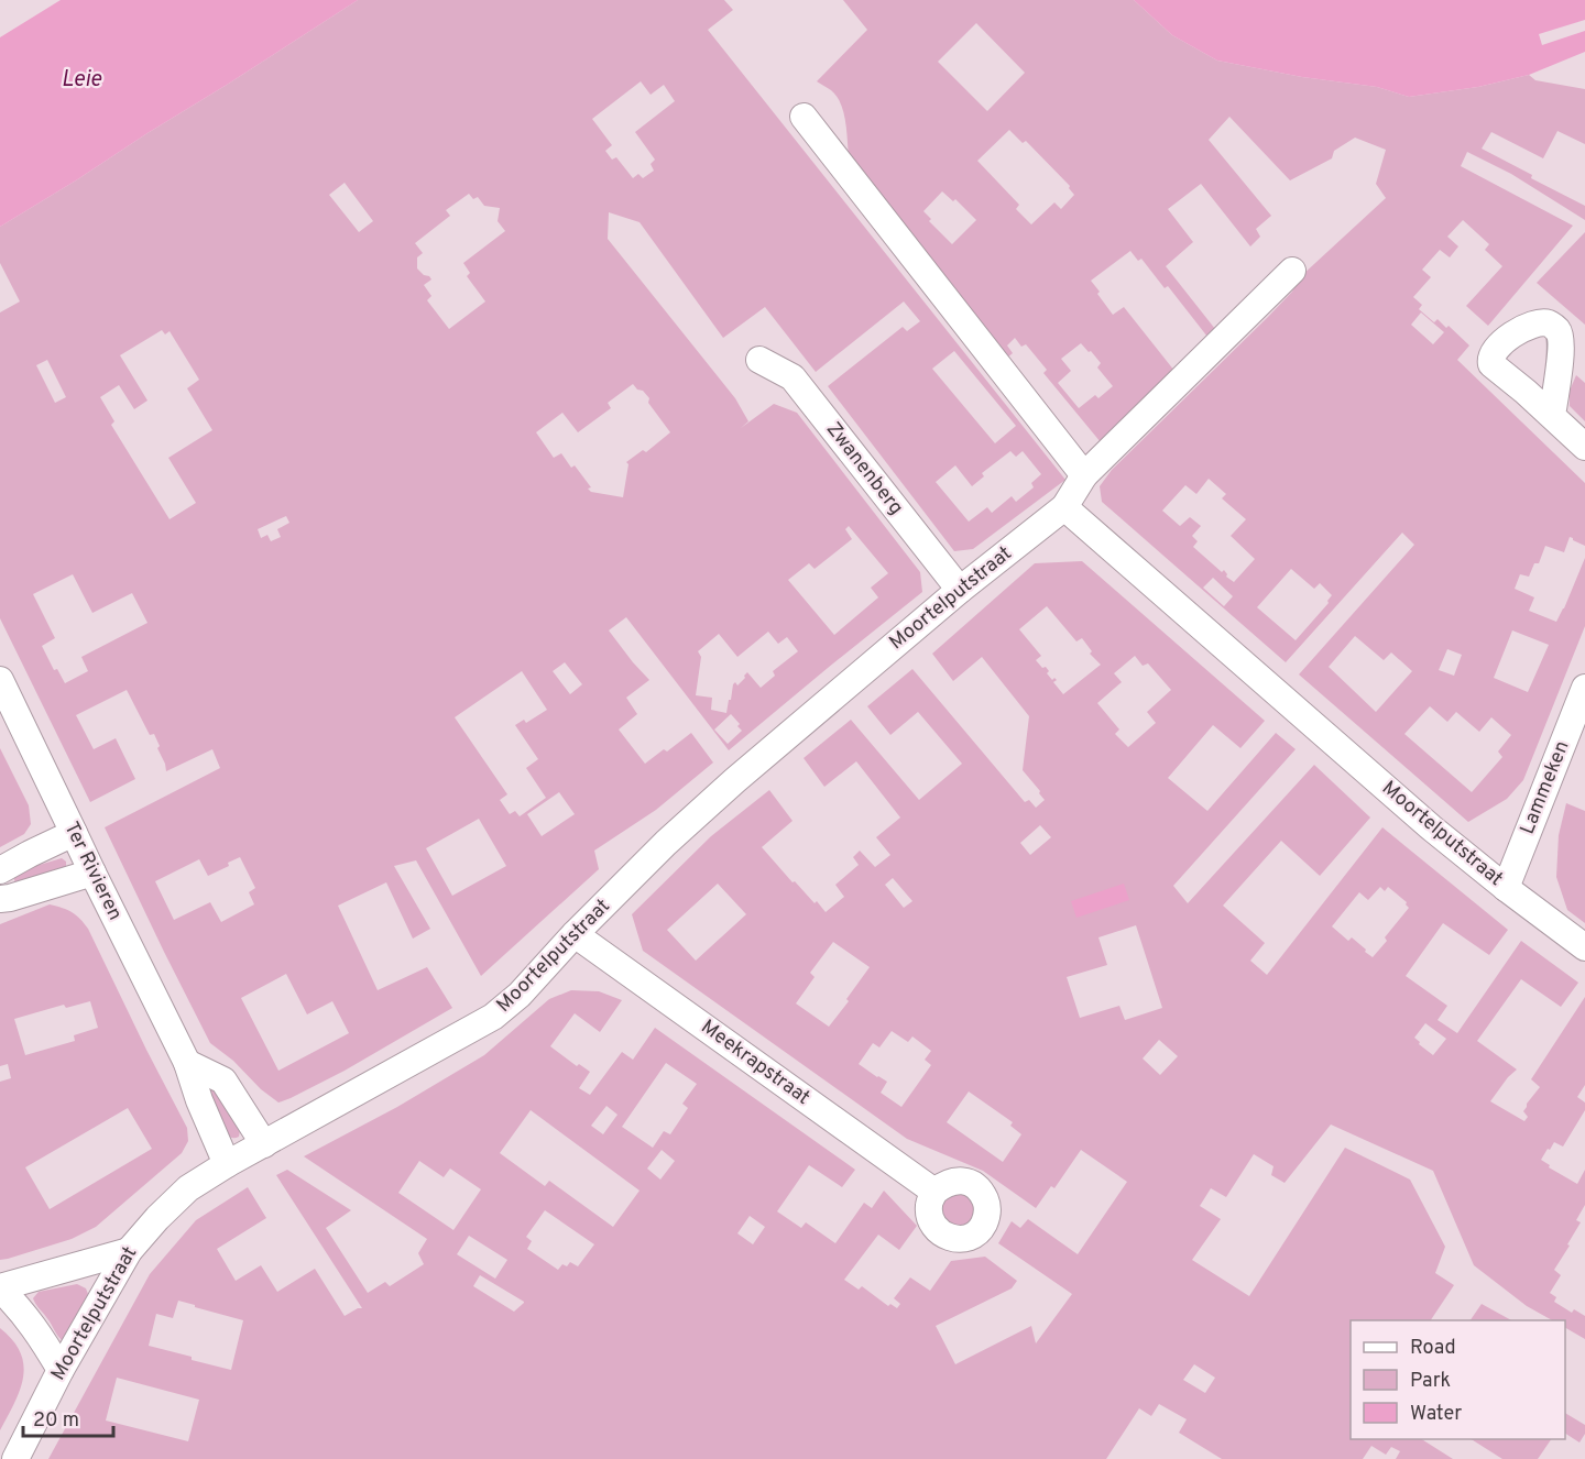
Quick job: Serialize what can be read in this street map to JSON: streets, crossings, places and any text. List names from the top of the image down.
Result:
{
  "streets": {
    "street": [
      "Zwanenberg",
      "Moortelputstraat",
      "Lammeken",
      "Ter Rivieren",
      "Meekrapstraat"
    ]
  },
  "crossings": [
    ["Zwanenberg", "Moortelputstraat"],
    ["Moortelputstraat", "Lammeken"],
    ["Moortelputstraat", "Ter Rivieren"],
    ["Moortelputstraat", "Meekrapstraat"]
  ],
  "water": ["Leie"],
  "legend": ["Road", "Park", "Water"],
  "scale_bar": "20 m"
}
